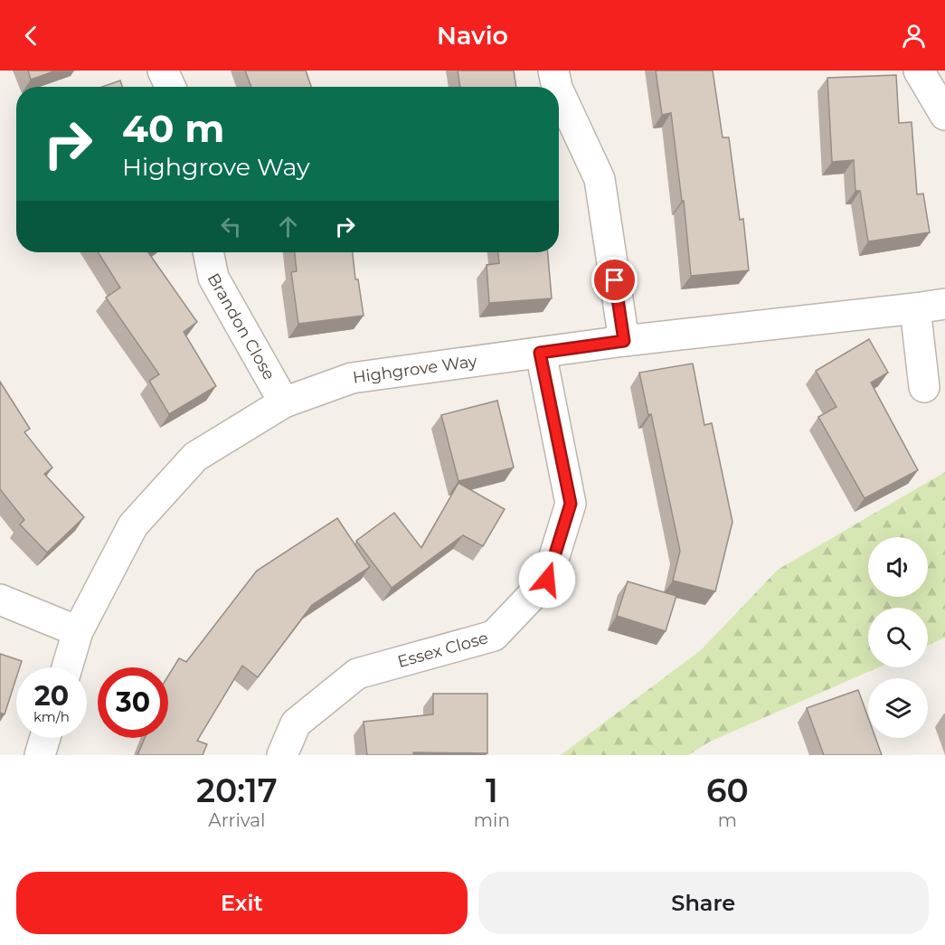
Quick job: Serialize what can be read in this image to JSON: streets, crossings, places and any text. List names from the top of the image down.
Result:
{
  "streets": {
    "street": ["Brandon Close", "Highgrove Way", "Essex Close"]
  },
  "crossings": [
    ["Brandon Close", "Highgrove Way"],
    ["Highgrove Way", "Essex Close"]
  ],
  "page": {
    "header": "Navio",
    "turn": ["40 m", "Highgrove Way"],
    "speed": "20 km/h",
    "limit": "30",
    "eta": [
      "20:17",
      "Arrival",
      "1",
      "min",
      "60",
      "m"
    ],
    "buttons": ["Exit", "Share"]
  }
}
